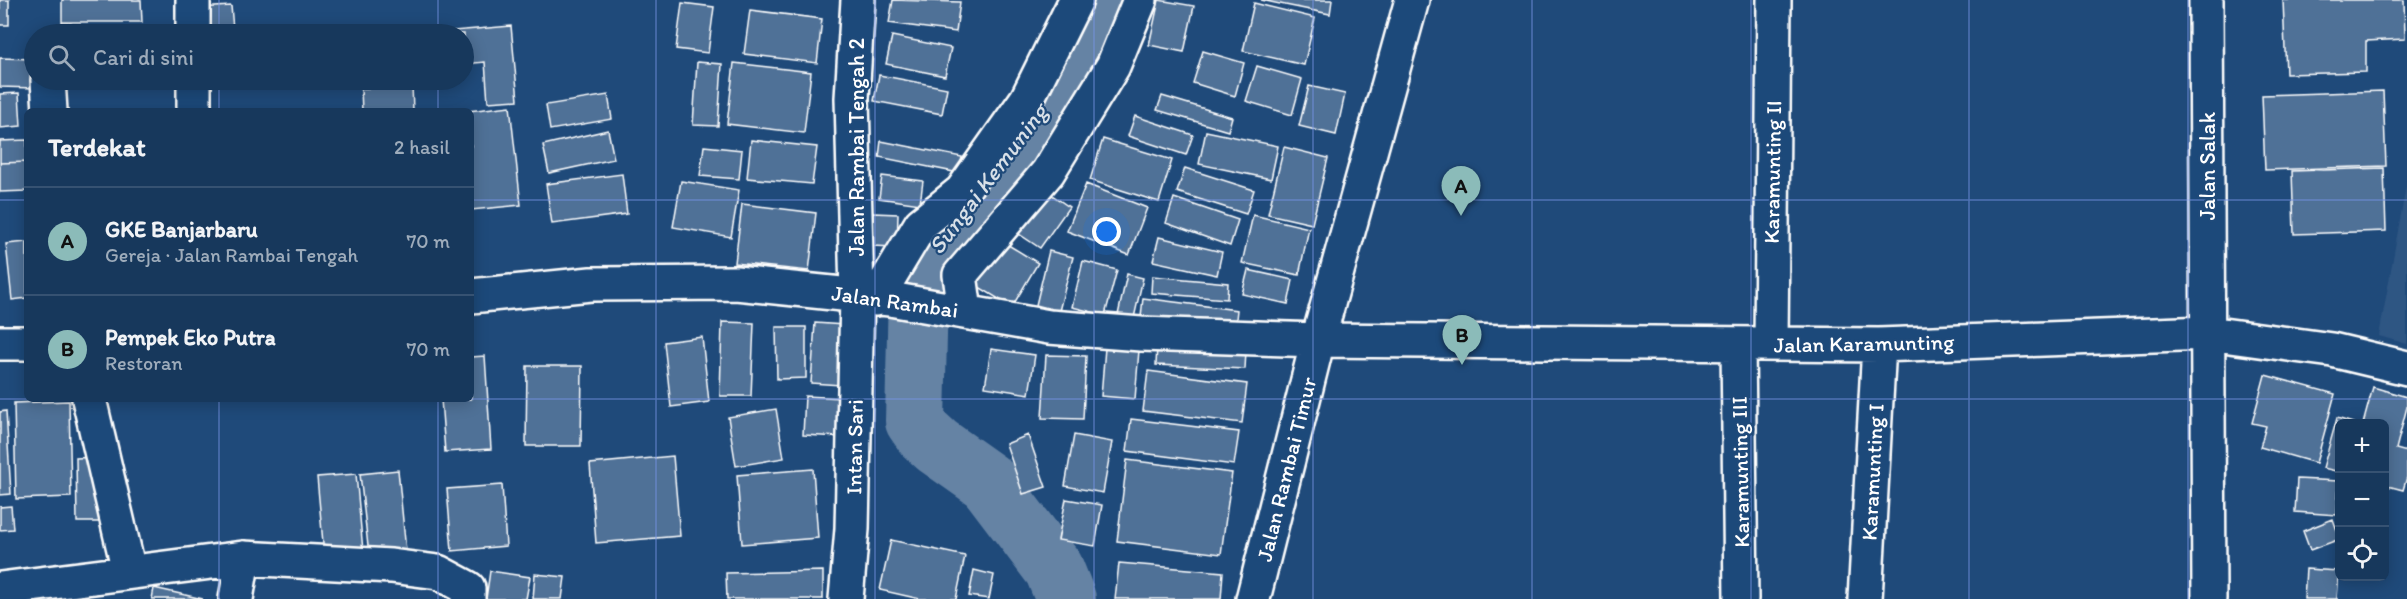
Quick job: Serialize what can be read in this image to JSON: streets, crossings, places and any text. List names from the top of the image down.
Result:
{
  "streets": {
    "street": [
      "Jalan Rambai Tengah 2",
      "Jalan Salak",
      "Karamunting II",
      "Jalan Rambai",
      "Jalan Karamunting",
      "Intan Sari",
      "Jalan Rambai Timur",
      "Karamunting III",
      "Karamunting I"
    ]
  },
  "crossings": [
    ["Jalan Rambai Tengah 2", "Jalan Rambai"],
    ["Jalan Rambai Tengah 2", "Intan Sari"],
    ["Jalan Salak", "Jalan Karamunting"],
    ["Karamunting II", "Jalan Karamunting"],
    ["Jalan Rambai", "Jalan Karamunting"],
    ["Jalan Rambai", "Intan Sari"],
    ["Jalan Rambai", "Jalan Rambai Timur"],
    ["Jalan Karamunting", "Jalan Rambai Timur"],
    ["Jalan Karamunting", "Karamunting III"],
    ["Jalan Karamunting", "Karamunting I"]
  ],
  "water": ["Sungai Kemuning"],
  "page": {
    "search": "Cari di sini",
    "heading": ["Terdekat", "2 hasil"],
    "pins": ["A", "B"],
    "list": [
      {
        "mark": "A",
        "name": "GKE Banjarbaru",
        "note": "Gereja · Jalan Rambai Tengah",
        "value": "70 m"
      },
      {
        "mark": "B",
        "name": "Pempek Eko Putra",
        "note": "Restoran",
        "value": "70 m"
      }
    ],
    "map_buttons": ["+", "−"]
  }
}
